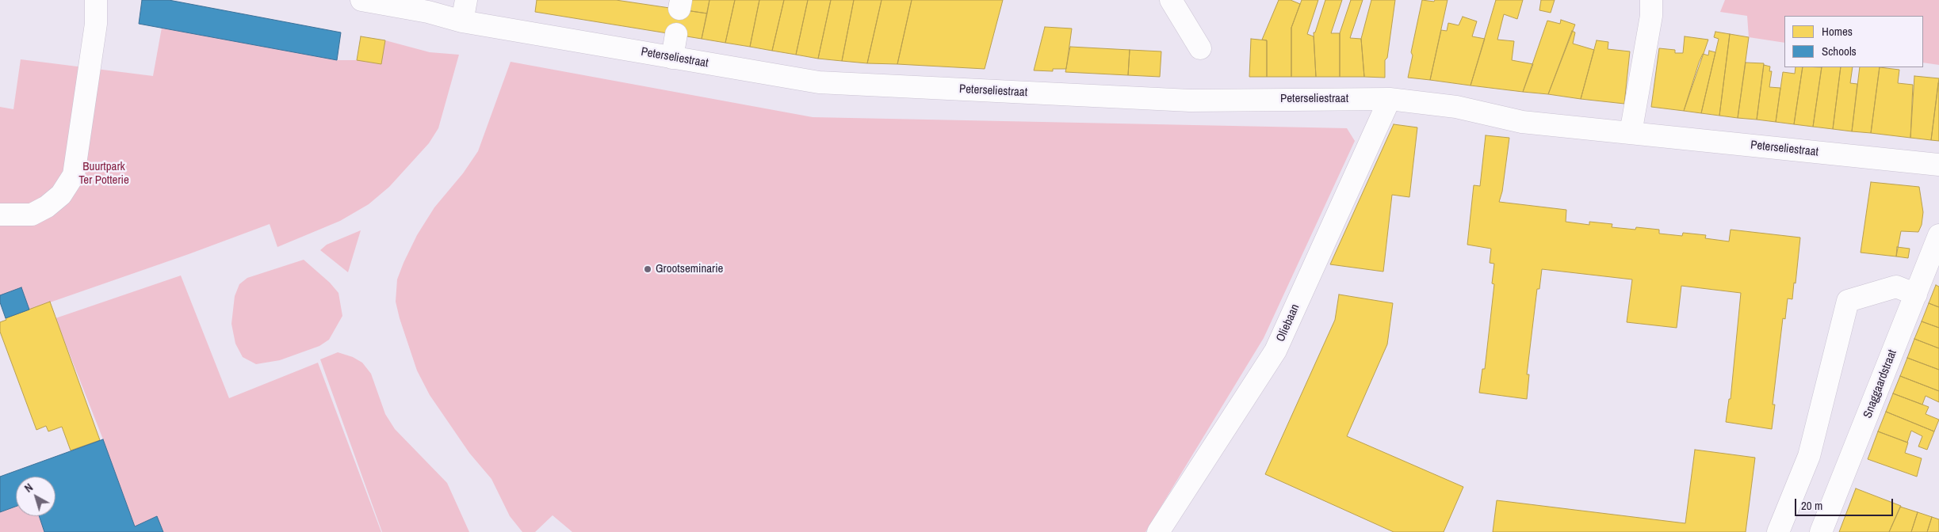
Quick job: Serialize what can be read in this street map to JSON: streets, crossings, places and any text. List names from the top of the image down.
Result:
{
  "streets": {
    "street": ["Peterseliestraat", "Oliebaan", "Snaggaardstraat"]
  },
  "crossings": [
    ["Peterseliestraat", "Oliebaan"]
  ],
  "parks": ["Buurtpark Ter Potterie"],
  "places": ["Grootseminarie"],
  "legend": ["Homes", "Schools"],
  "scale_bar": "20 m",
  "north": "top left"
}
